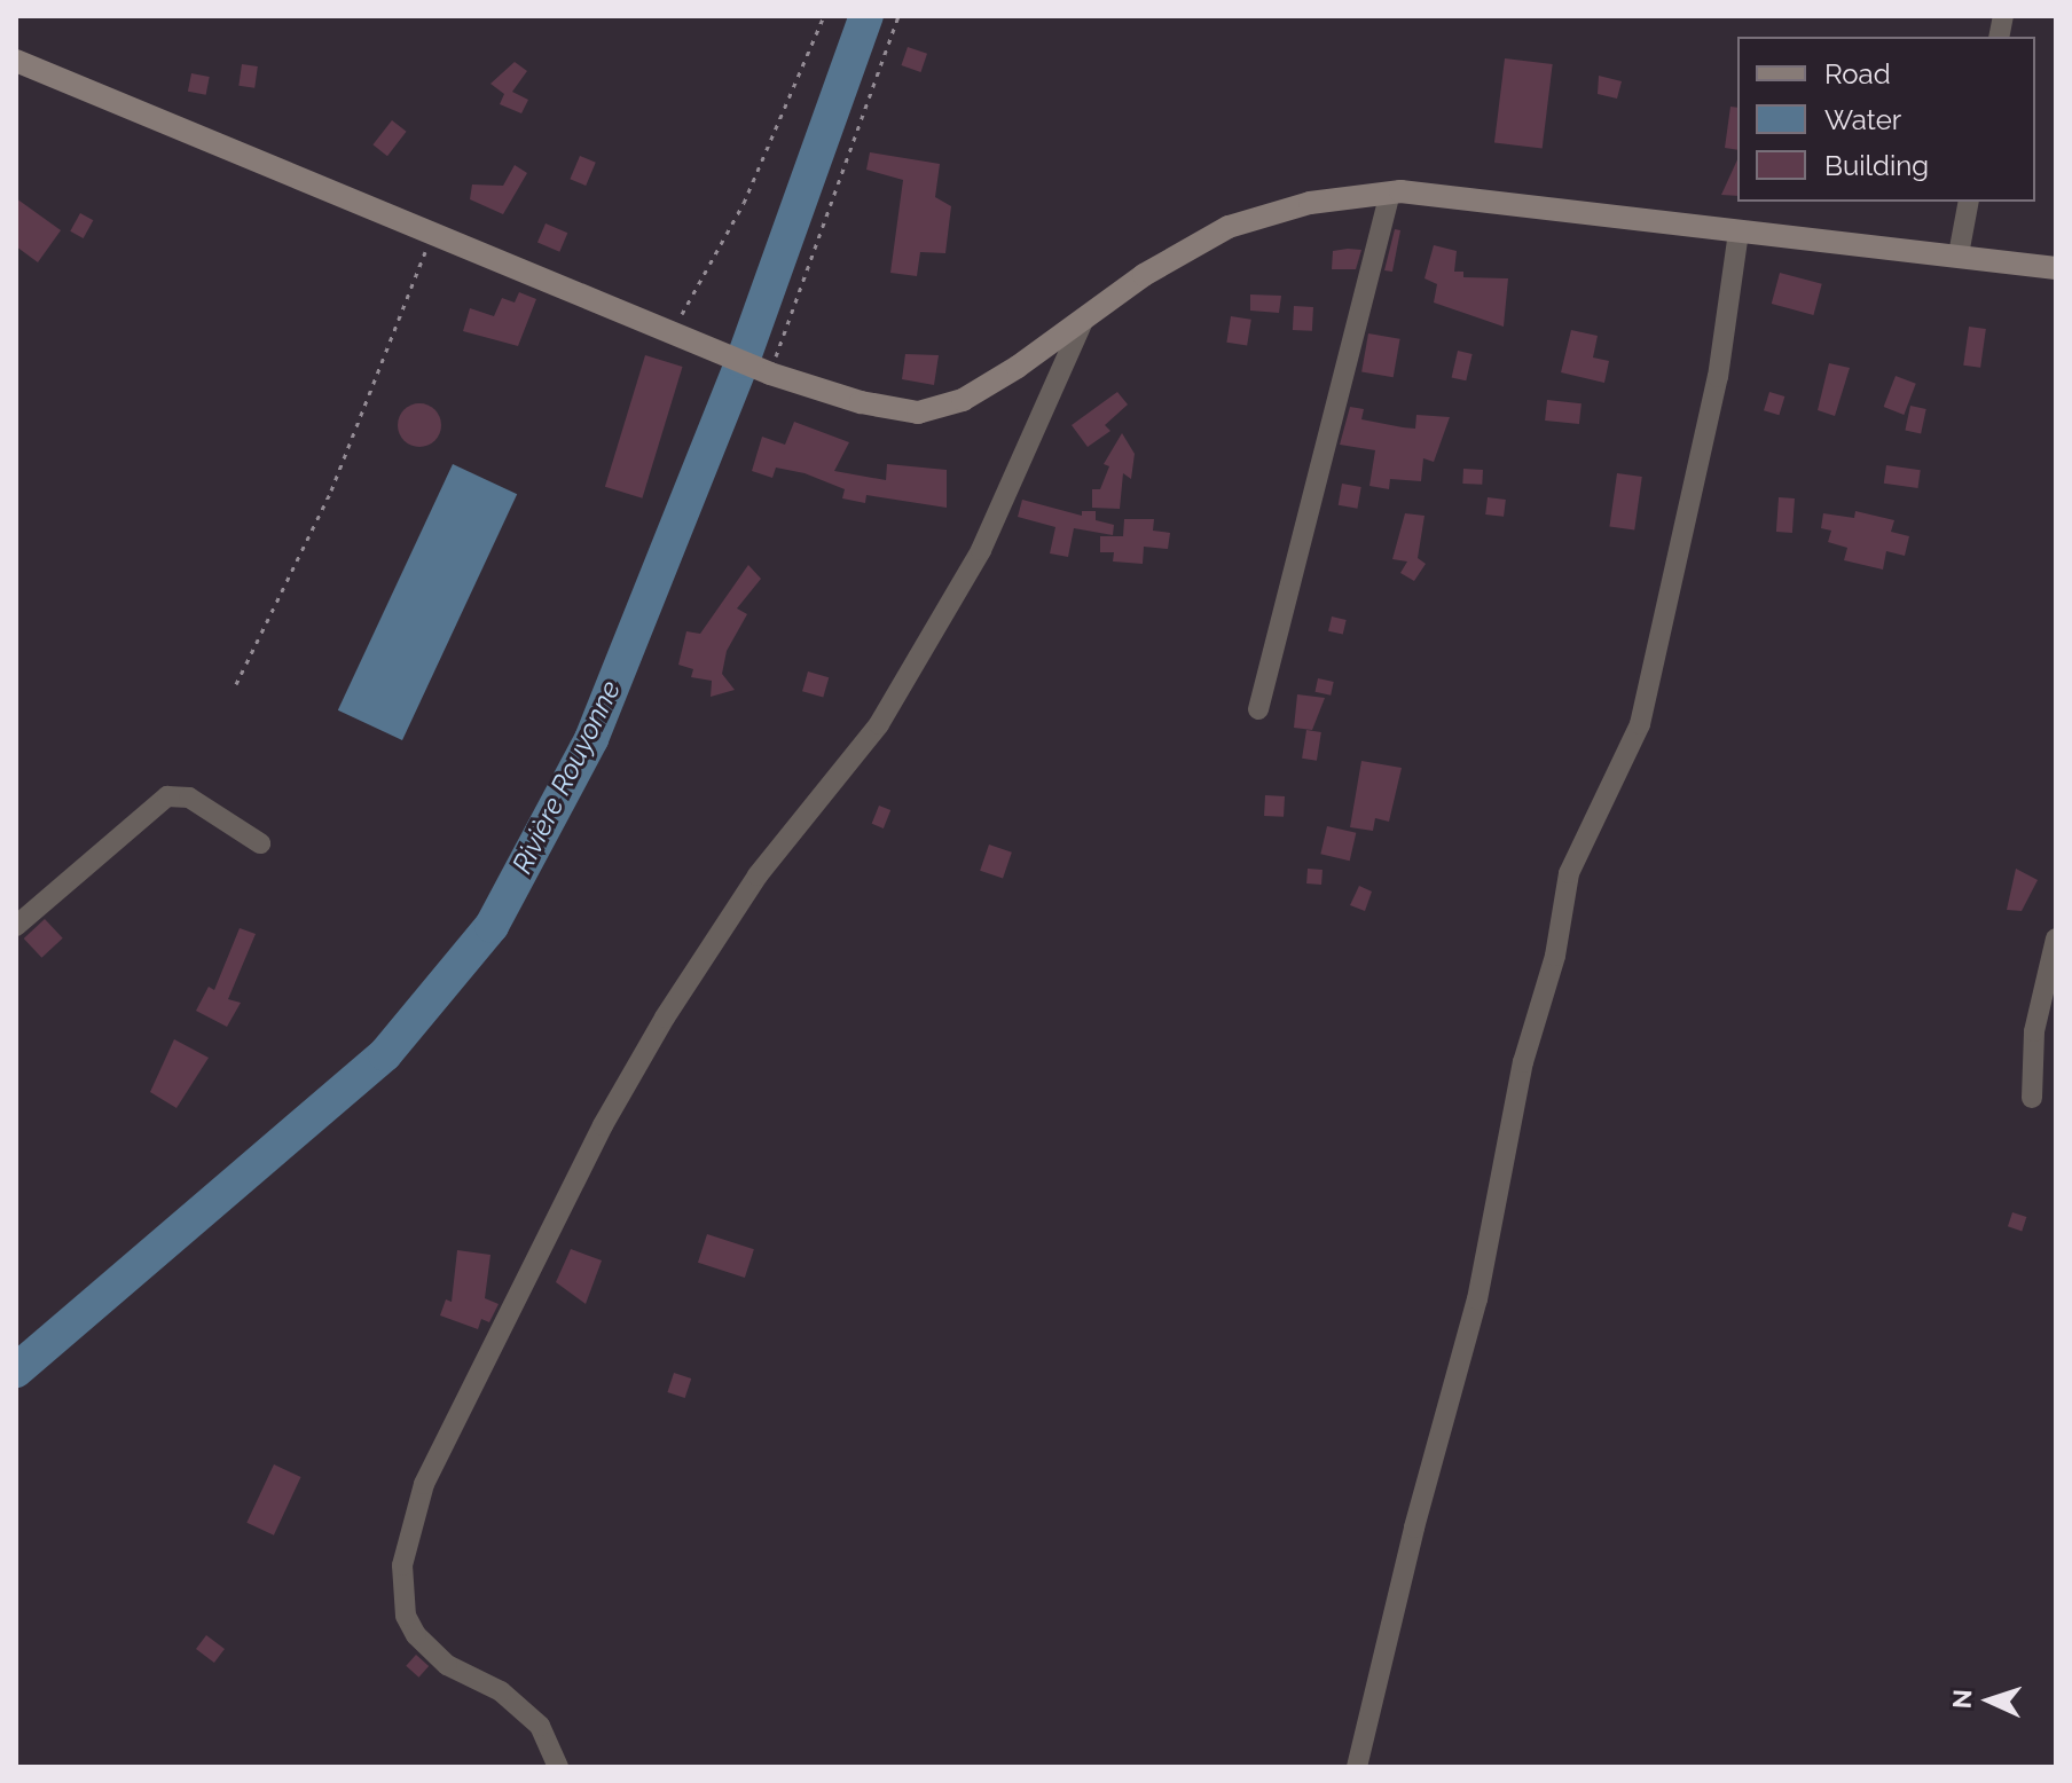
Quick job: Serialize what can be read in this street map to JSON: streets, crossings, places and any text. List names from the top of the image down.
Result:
{
  "water": ["Rivière Rouyonne"],
  "legend": ["Road", "Water", "Building"],
  "north": "left"
}
